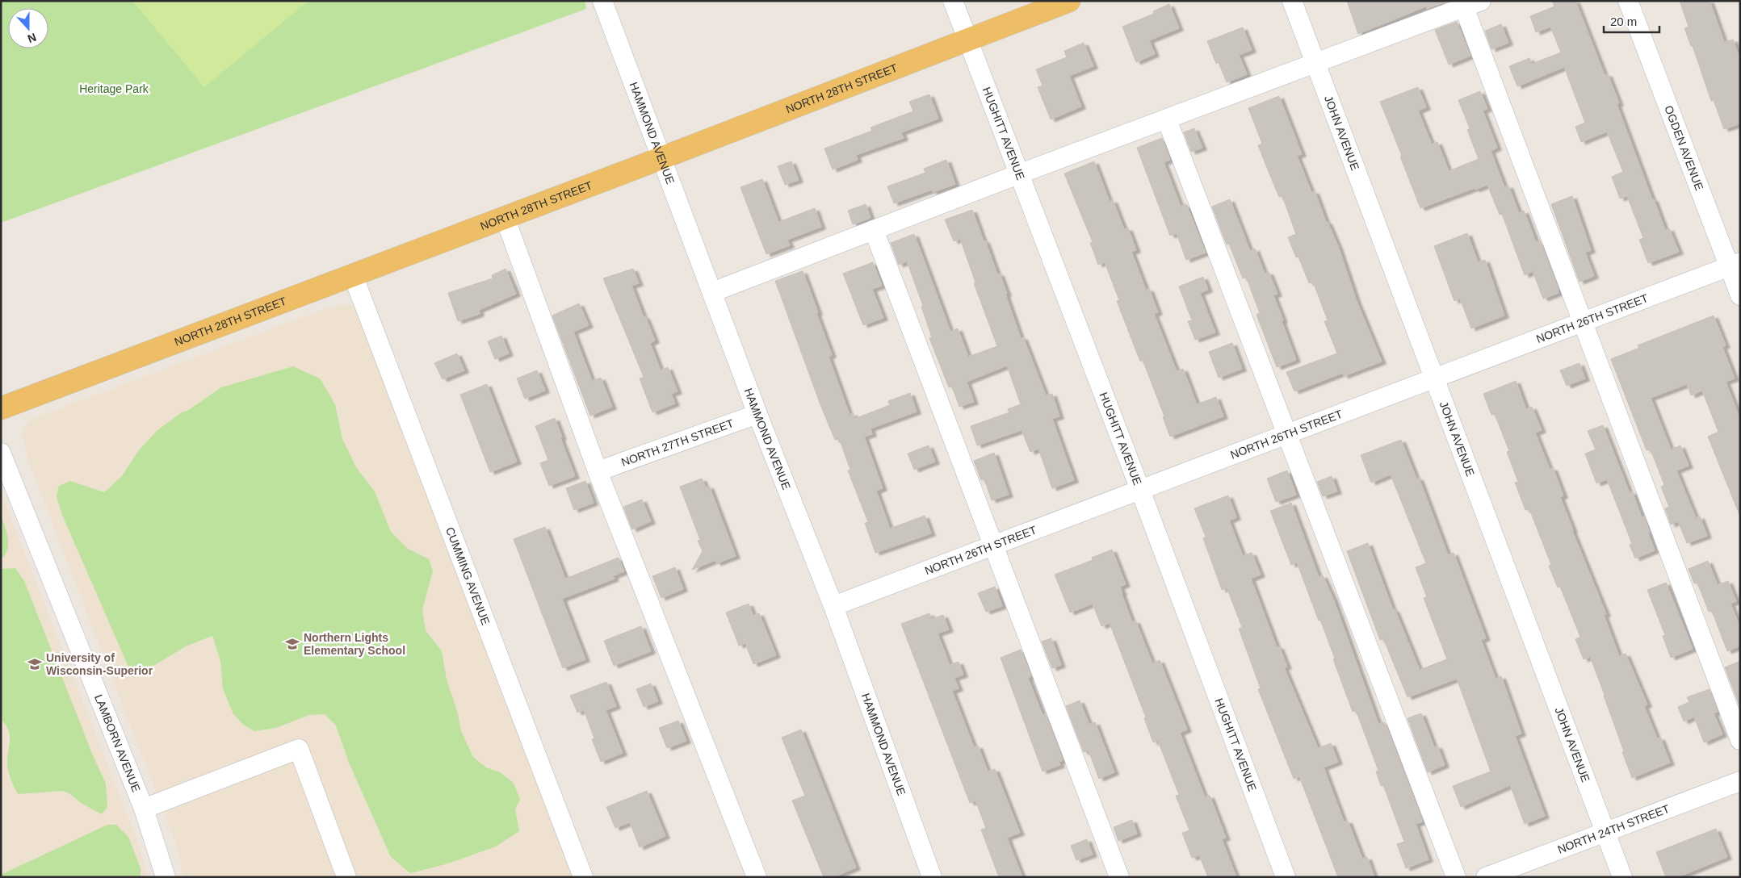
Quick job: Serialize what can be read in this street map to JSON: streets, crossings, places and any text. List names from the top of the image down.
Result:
{
  "streets": {
    "main road": ["NORTH 28TH STREET"],
    "street": [
      "HAMMOND AVENUE",
      "HUGHITT AVENUE",
      "JOHN AVENUE",
      "OGDEN AVENUE",
      "NORTH 26TH STREET",
      "NORTH 27TH STREET",
      "CUMMING AVENUE",
      "LAMBORN AVENUE",
      "NORTH 24TH STREET"
    ]
  },
  "crossings": [
    ["NORTH 28TH STREET", "HAMMOND AVENUE"],
    ["NORTH 28TH STREET", "HUGHITT AVENUE"],
    ["NORTH 28TH STREET", "CUMMING AVENUE"],
    ["HAMMOND AVENUE", "NORTH 26TH STREET"],
    ["HAMMOND AVENUE", "NORTH 27TH STREET"],
    ["HUGHITT AVENUE", "NORTH 26TH STREET"],
    ["JOHN AVENUE", "NORTH 26TH STREET"],
    ["JOHN AVENUE", "NORTH 24TH STREET"],
    ["OGDEN AVENUE", "NORTH 26TH STREET"]
  ],
  "parks": ["Heritage Park"],
  "places": {
    "school or university": ["Northern Lights Elementary School", "University of Wisconsin-Superior"]
  },
  "scale_bar": "20 m",
  "north": "bottom"
}
